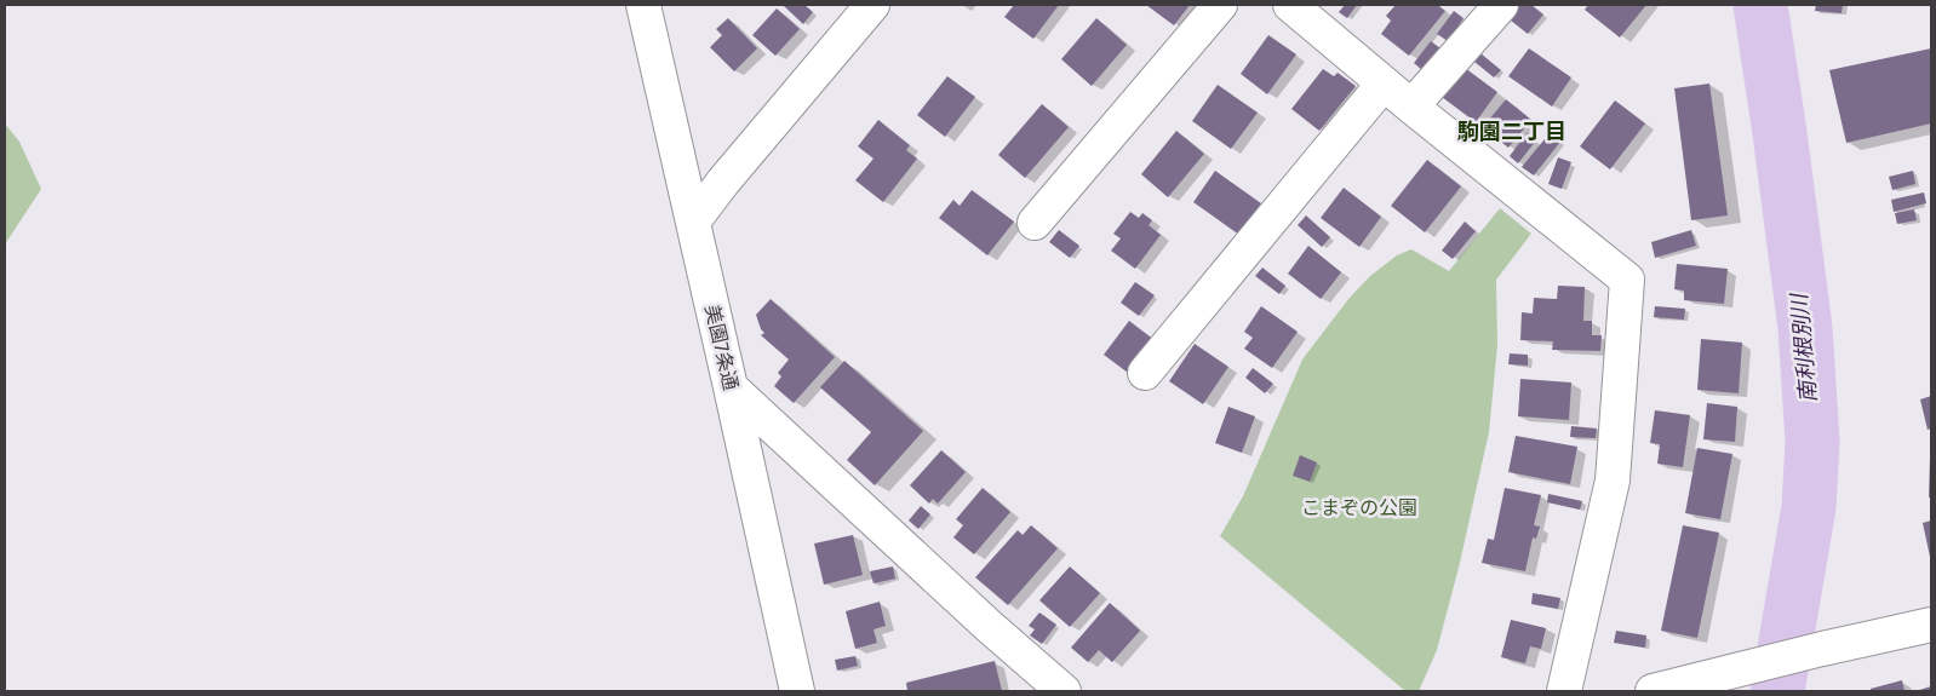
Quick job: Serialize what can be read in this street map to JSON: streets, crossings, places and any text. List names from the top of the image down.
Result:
{
  "streets": {
    "street": ["美園7条通"]
  },
  "districts": ["駒園二丁目"],
  "water": ["南利根別川"],
  "parks": ["こまぞの公園"]
}
